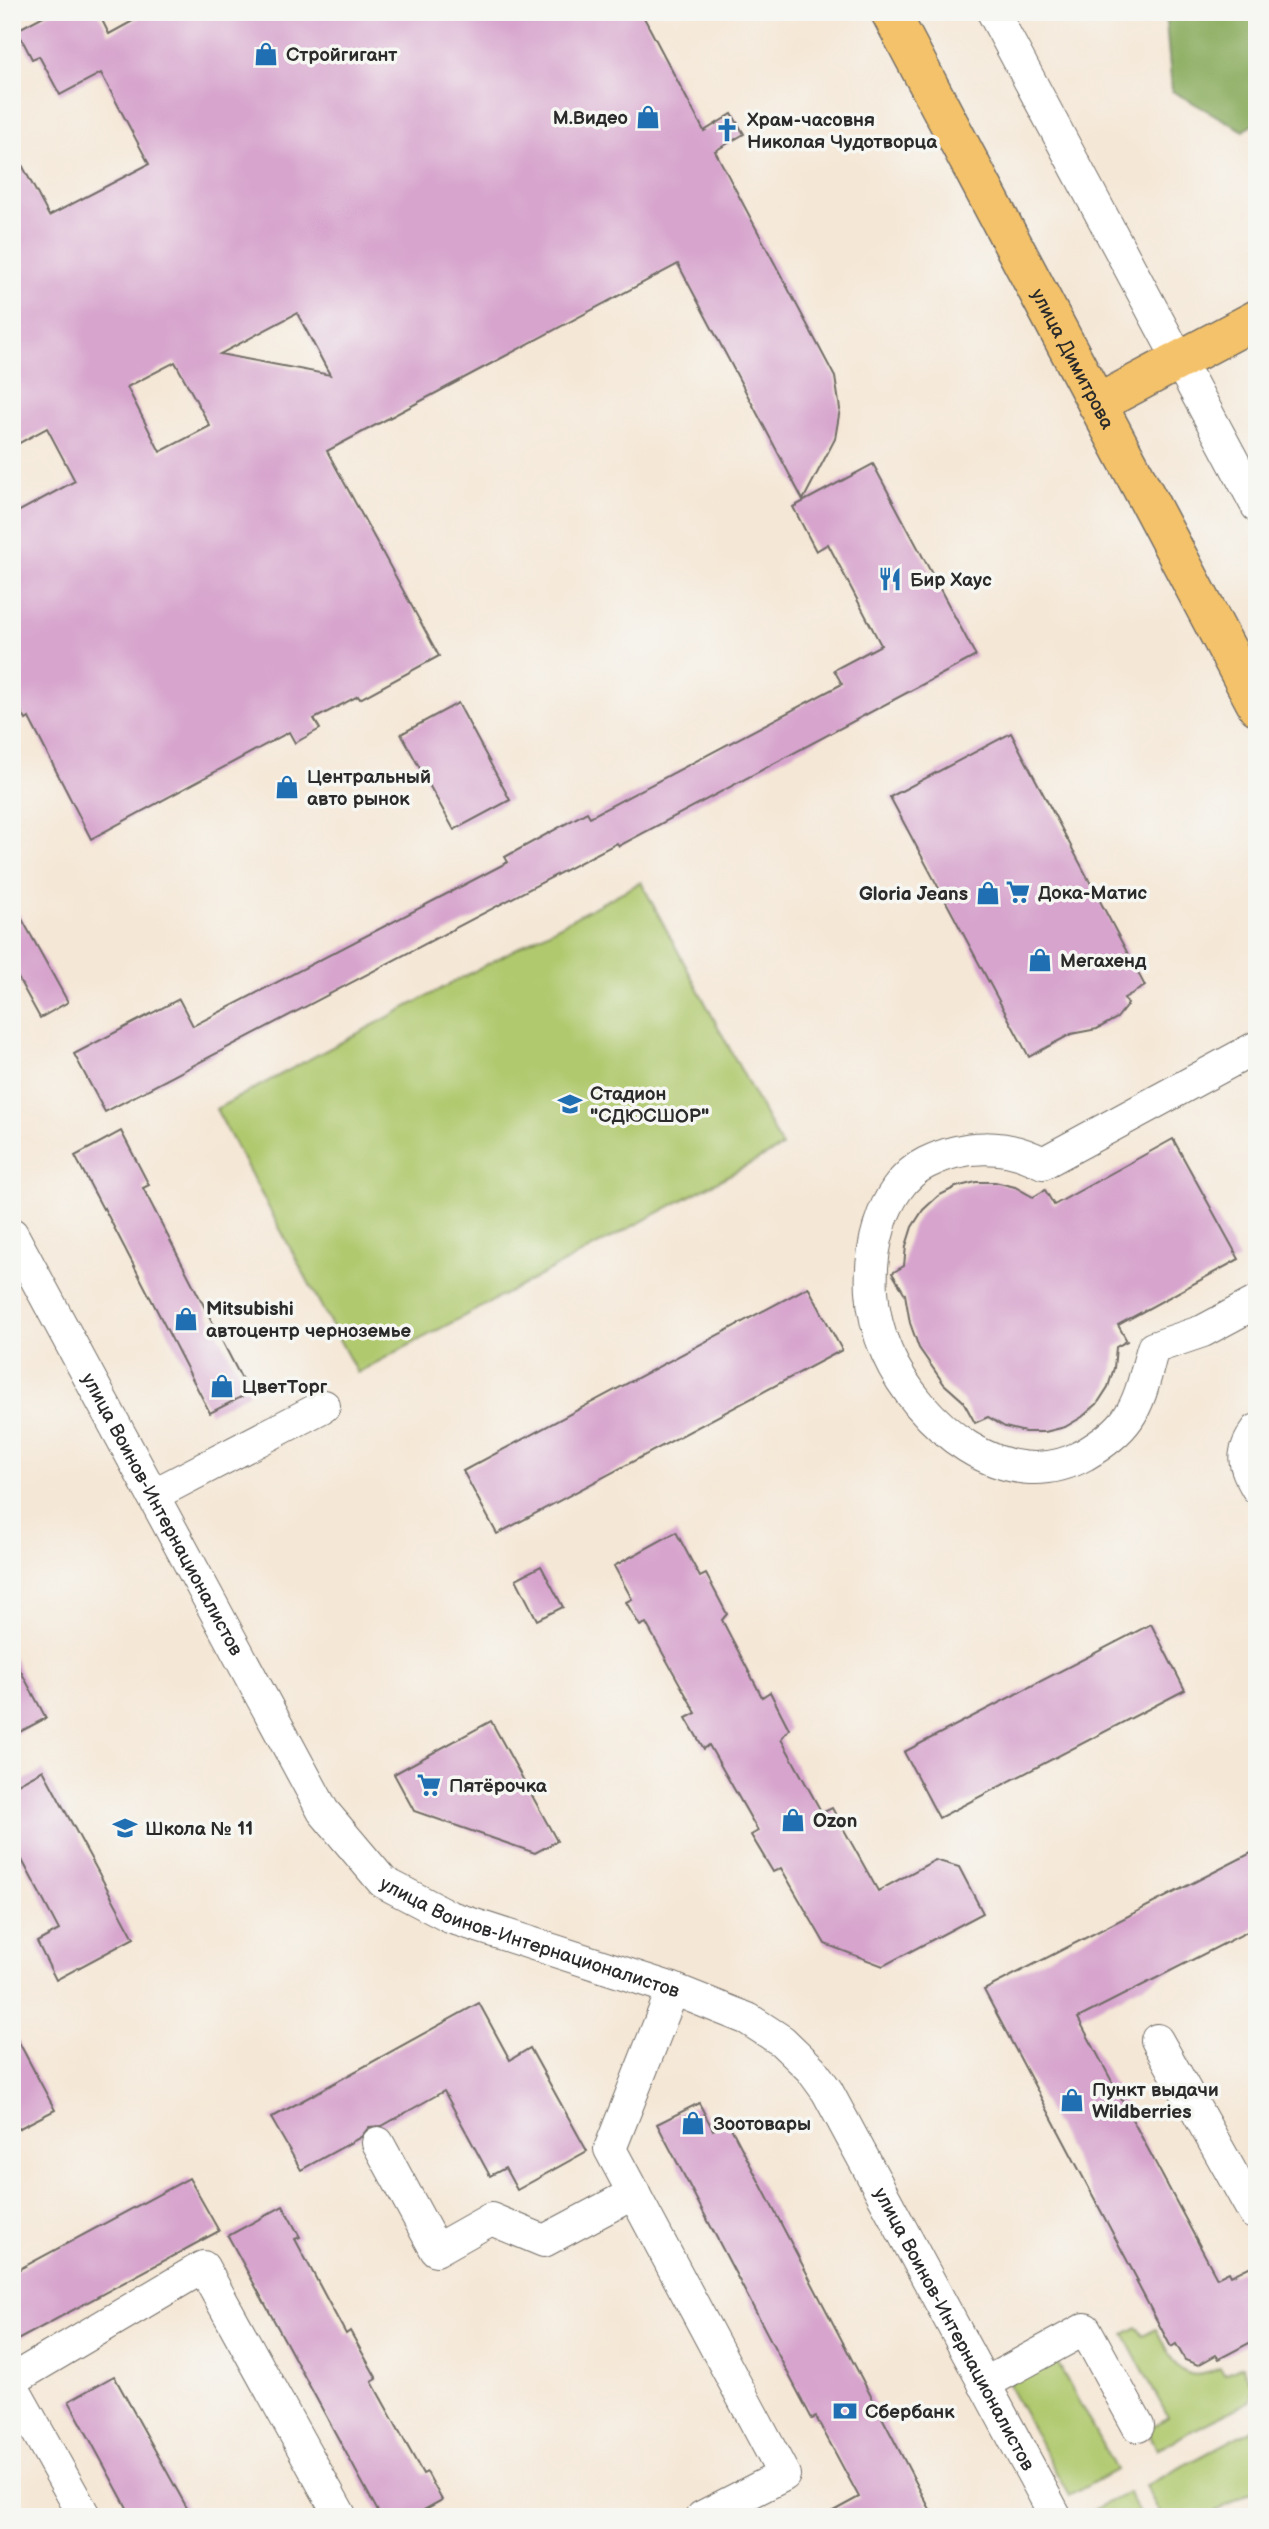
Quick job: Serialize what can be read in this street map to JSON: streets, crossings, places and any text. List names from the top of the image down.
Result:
{
  "streets": {
    "main road": ["улица Димитрова"],
    "street": ["улица Воинов-Интернационалистов"]
  },
  "places": {
    "shop": [
      "Стройгигант",
      "М.Видео",
      "Центральный авто рынок",
      "Gloria Jeans",
      "Мегахенд",
      "Mitsubishi автоцентр черноземье",
      "ЦветТорг",
      "Ozon",
      "Пункт выдачи Wildberries",
      "Зоотовары"
    ],
    "church": ["Храм-часовня Николая Чудотворца"],
    "restaurant": ["Бир Хаус"],
    "supermarket": ["Дока-Матис", "Пятёрочка"],
    "school or university": ["Стадион \"СДЮСШОР\"", "Школа № 11"],
    "bank": ["Сбербанк"]
  }
}
